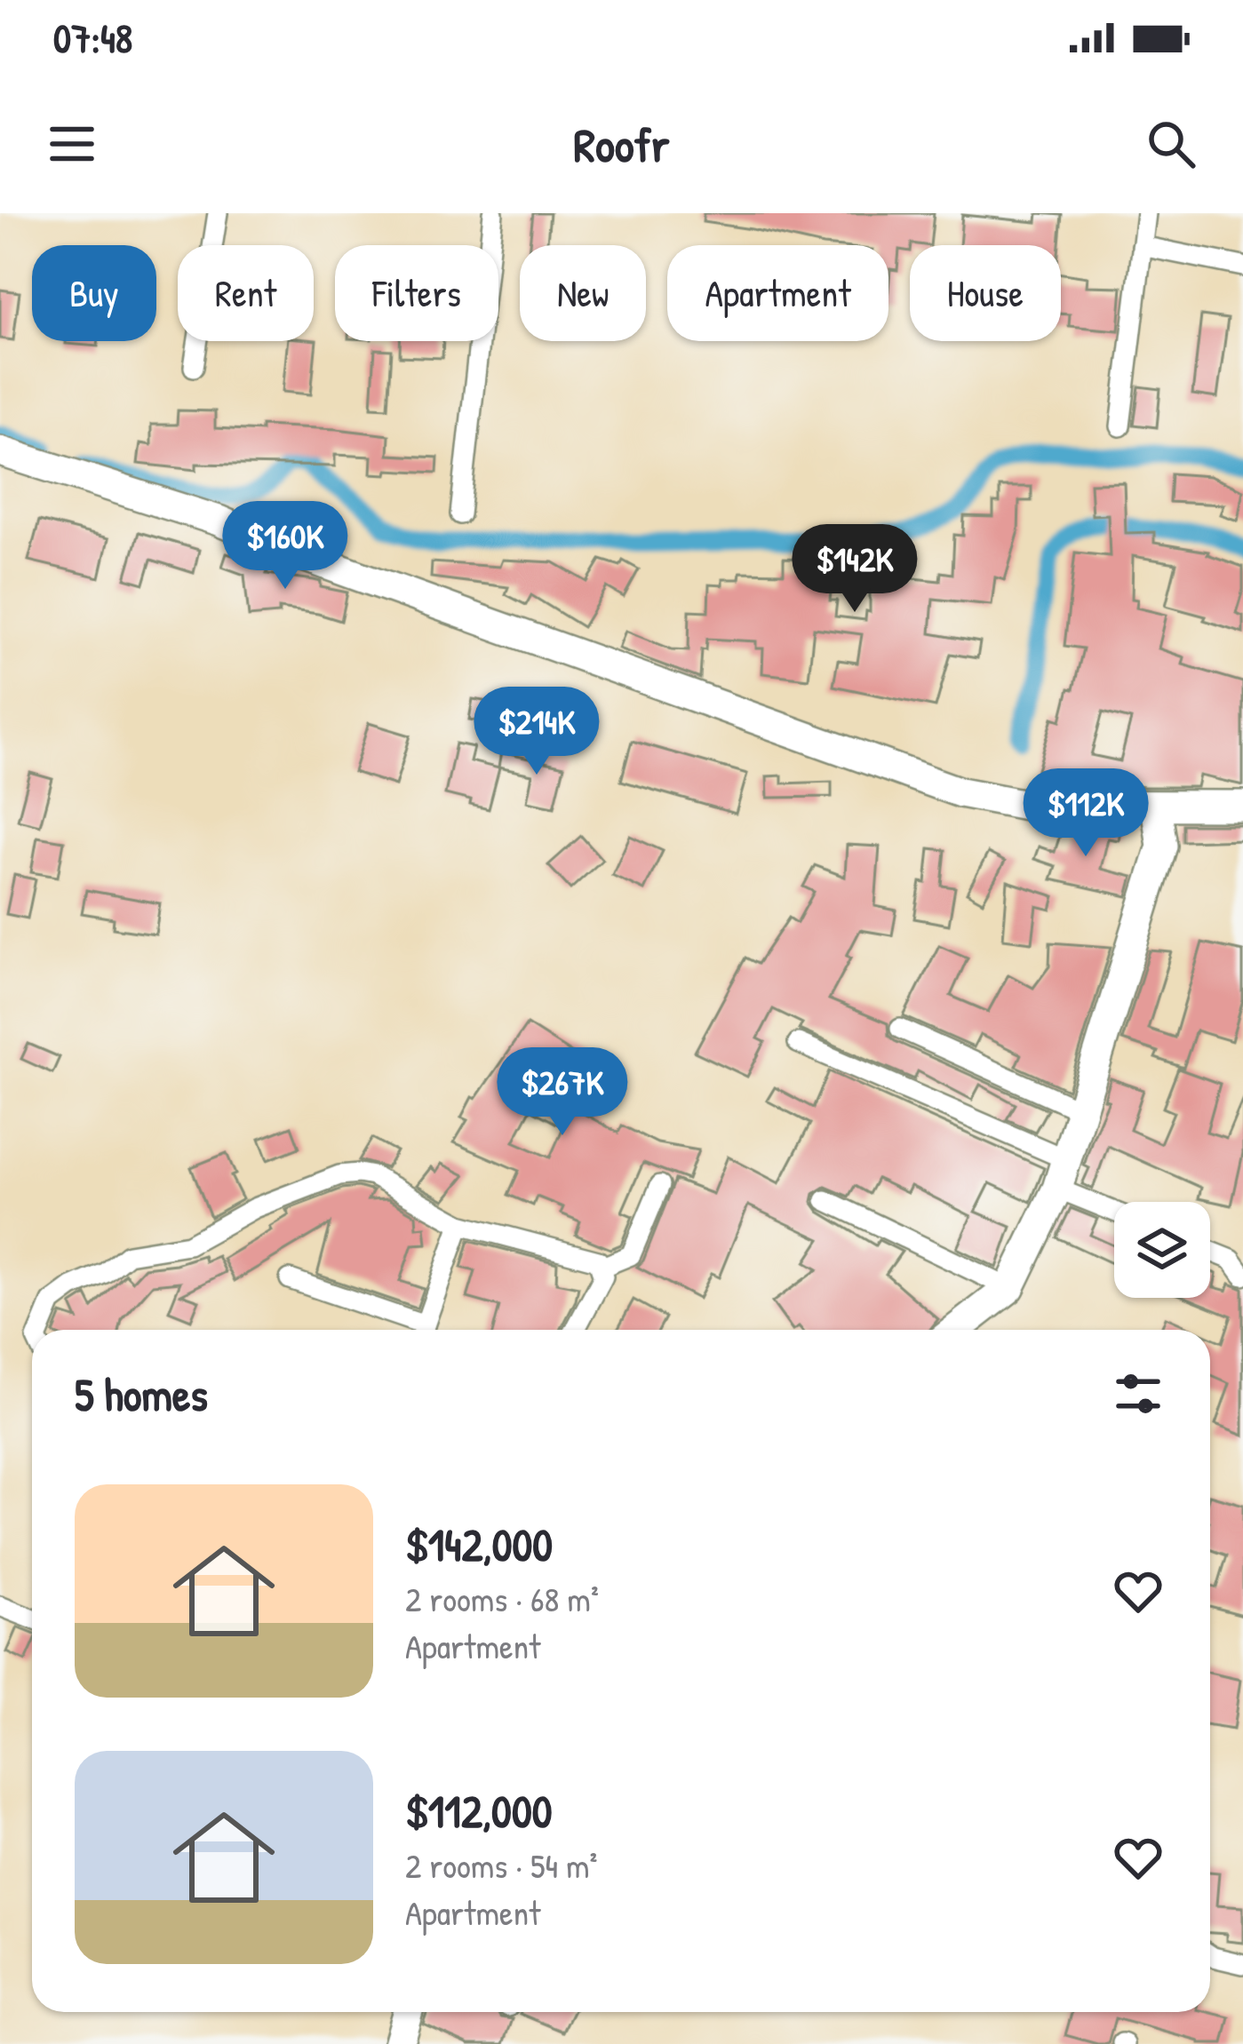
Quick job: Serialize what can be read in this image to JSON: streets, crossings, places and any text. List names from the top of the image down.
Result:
{
  "page": {
    "status": "07:48",
    "header": "Roofr",
    "chip": [
      "Buy",
      "Rent",
      "Filters",
      "New",
      "Apartment",
      "House"
    ],
    "price": [
      "$160K",
      "$142K",
      "$214K",
      "$112K",
      "$267K"
    ],
    "heading": "5 homes",
    "list": [
      {
        "name": "$142,000",
        "note": "2 rooms · 68 m² · Apartment"
      },
      {
        "name": "$112,000",
        "note": "2 rooms · 54 m² · Apartment"
      }
    ]
  }
}
